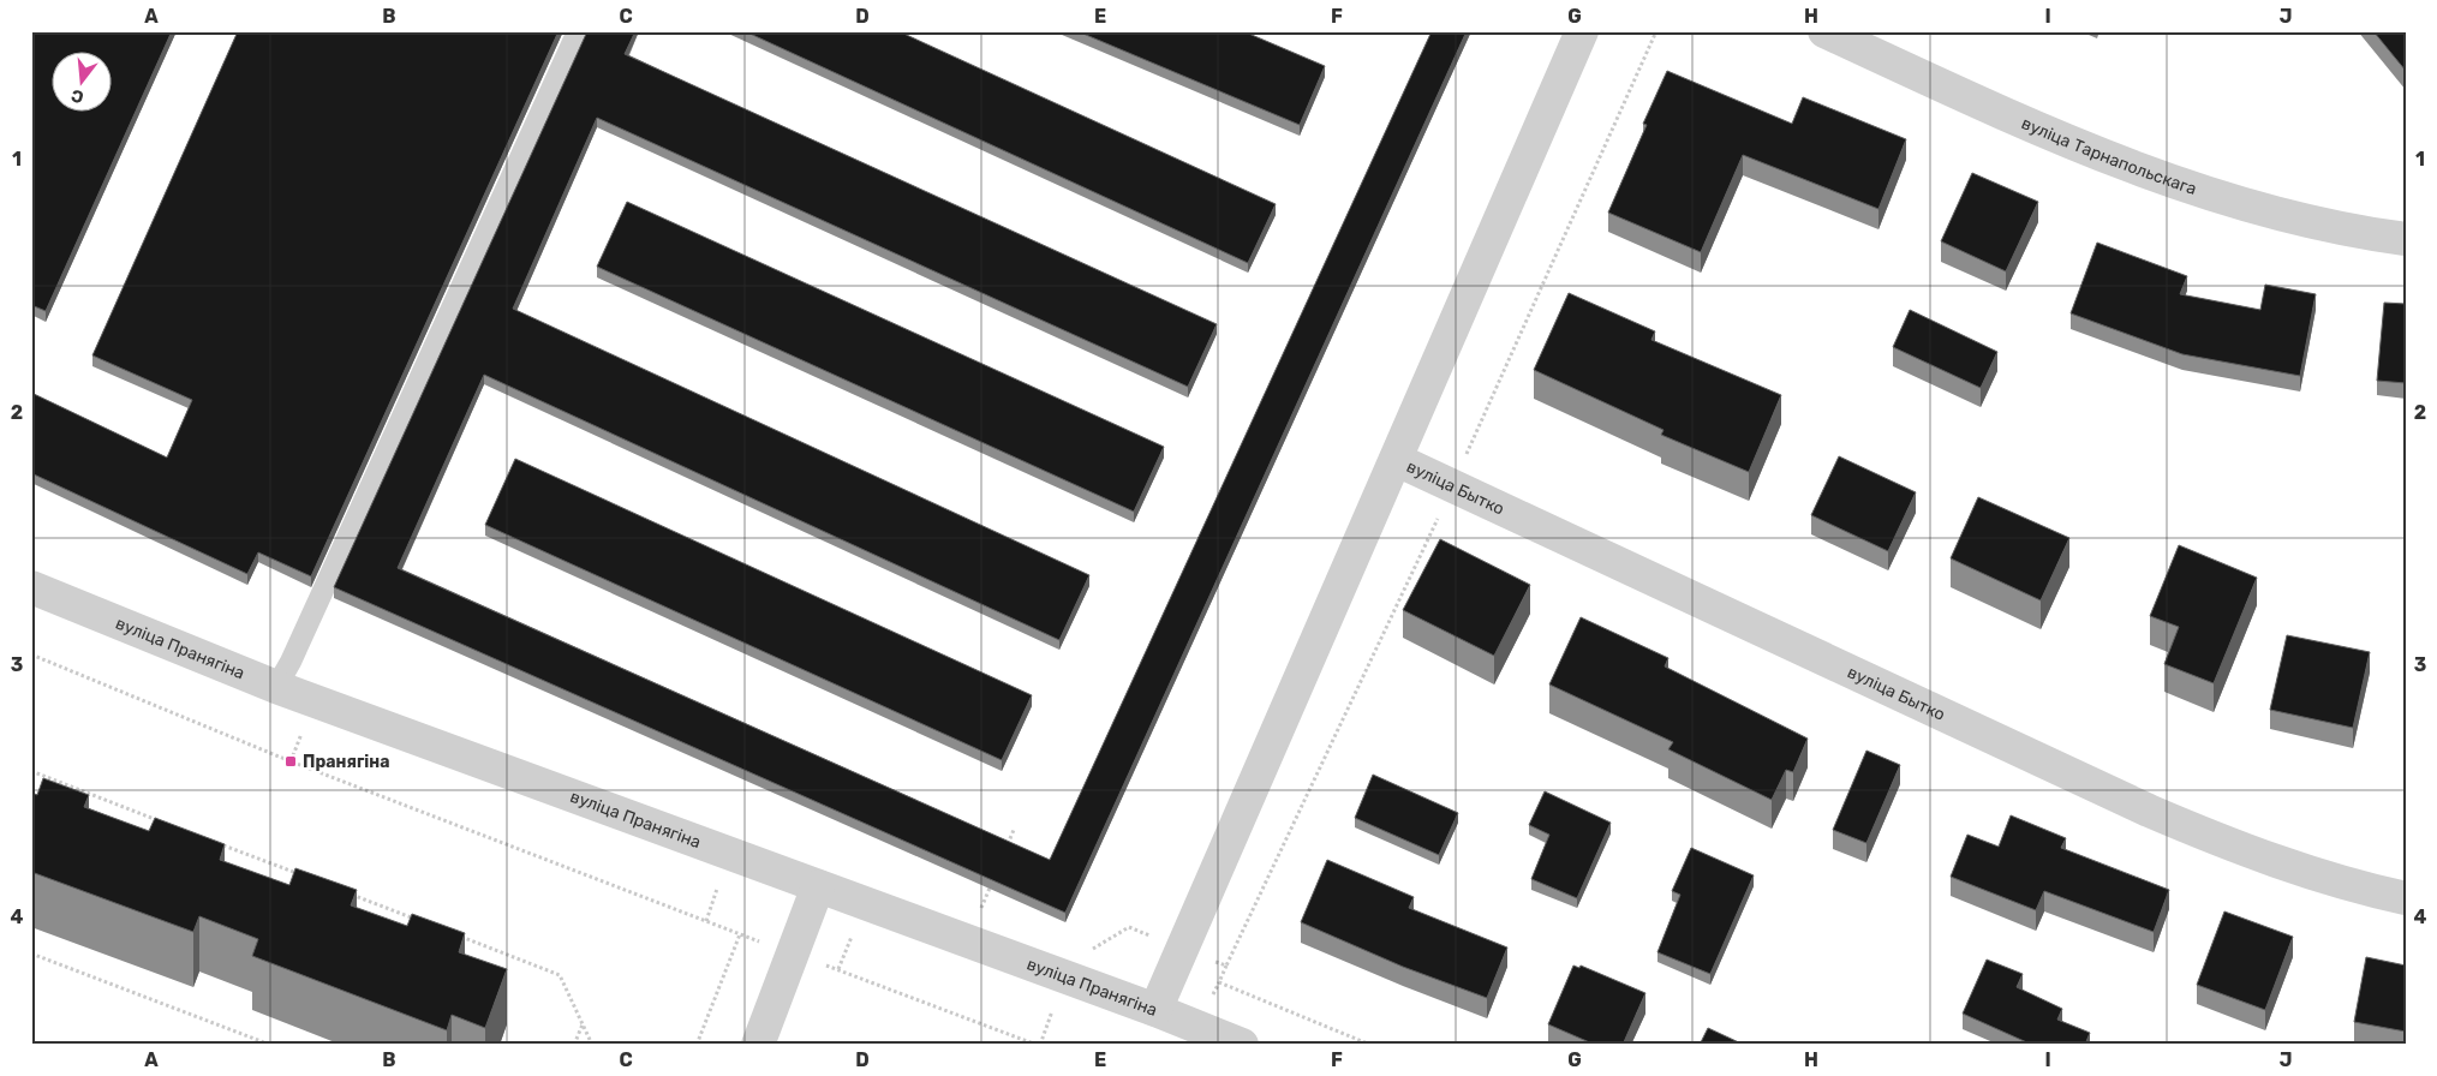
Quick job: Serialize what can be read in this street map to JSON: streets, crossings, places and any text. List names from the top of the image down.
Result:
{
  "streets": {
    "street": ["вуліца Тарнапольскага", "вуліца Бытко", "вуліца Пранягіна"]
  },
  "places": {
    "transit": ["Пранягіна"]
  },
  "north": "bottom",
  "grid": {
    "columns": [
      "A",
      "B",
      "C",
      "D",
      "E",
      "F",
      "G",
      "H",
      "I",
      "J"
    ],
    "rows": [
      "1",
      "2",
      "3",
      "4"
    ]
  }
}
